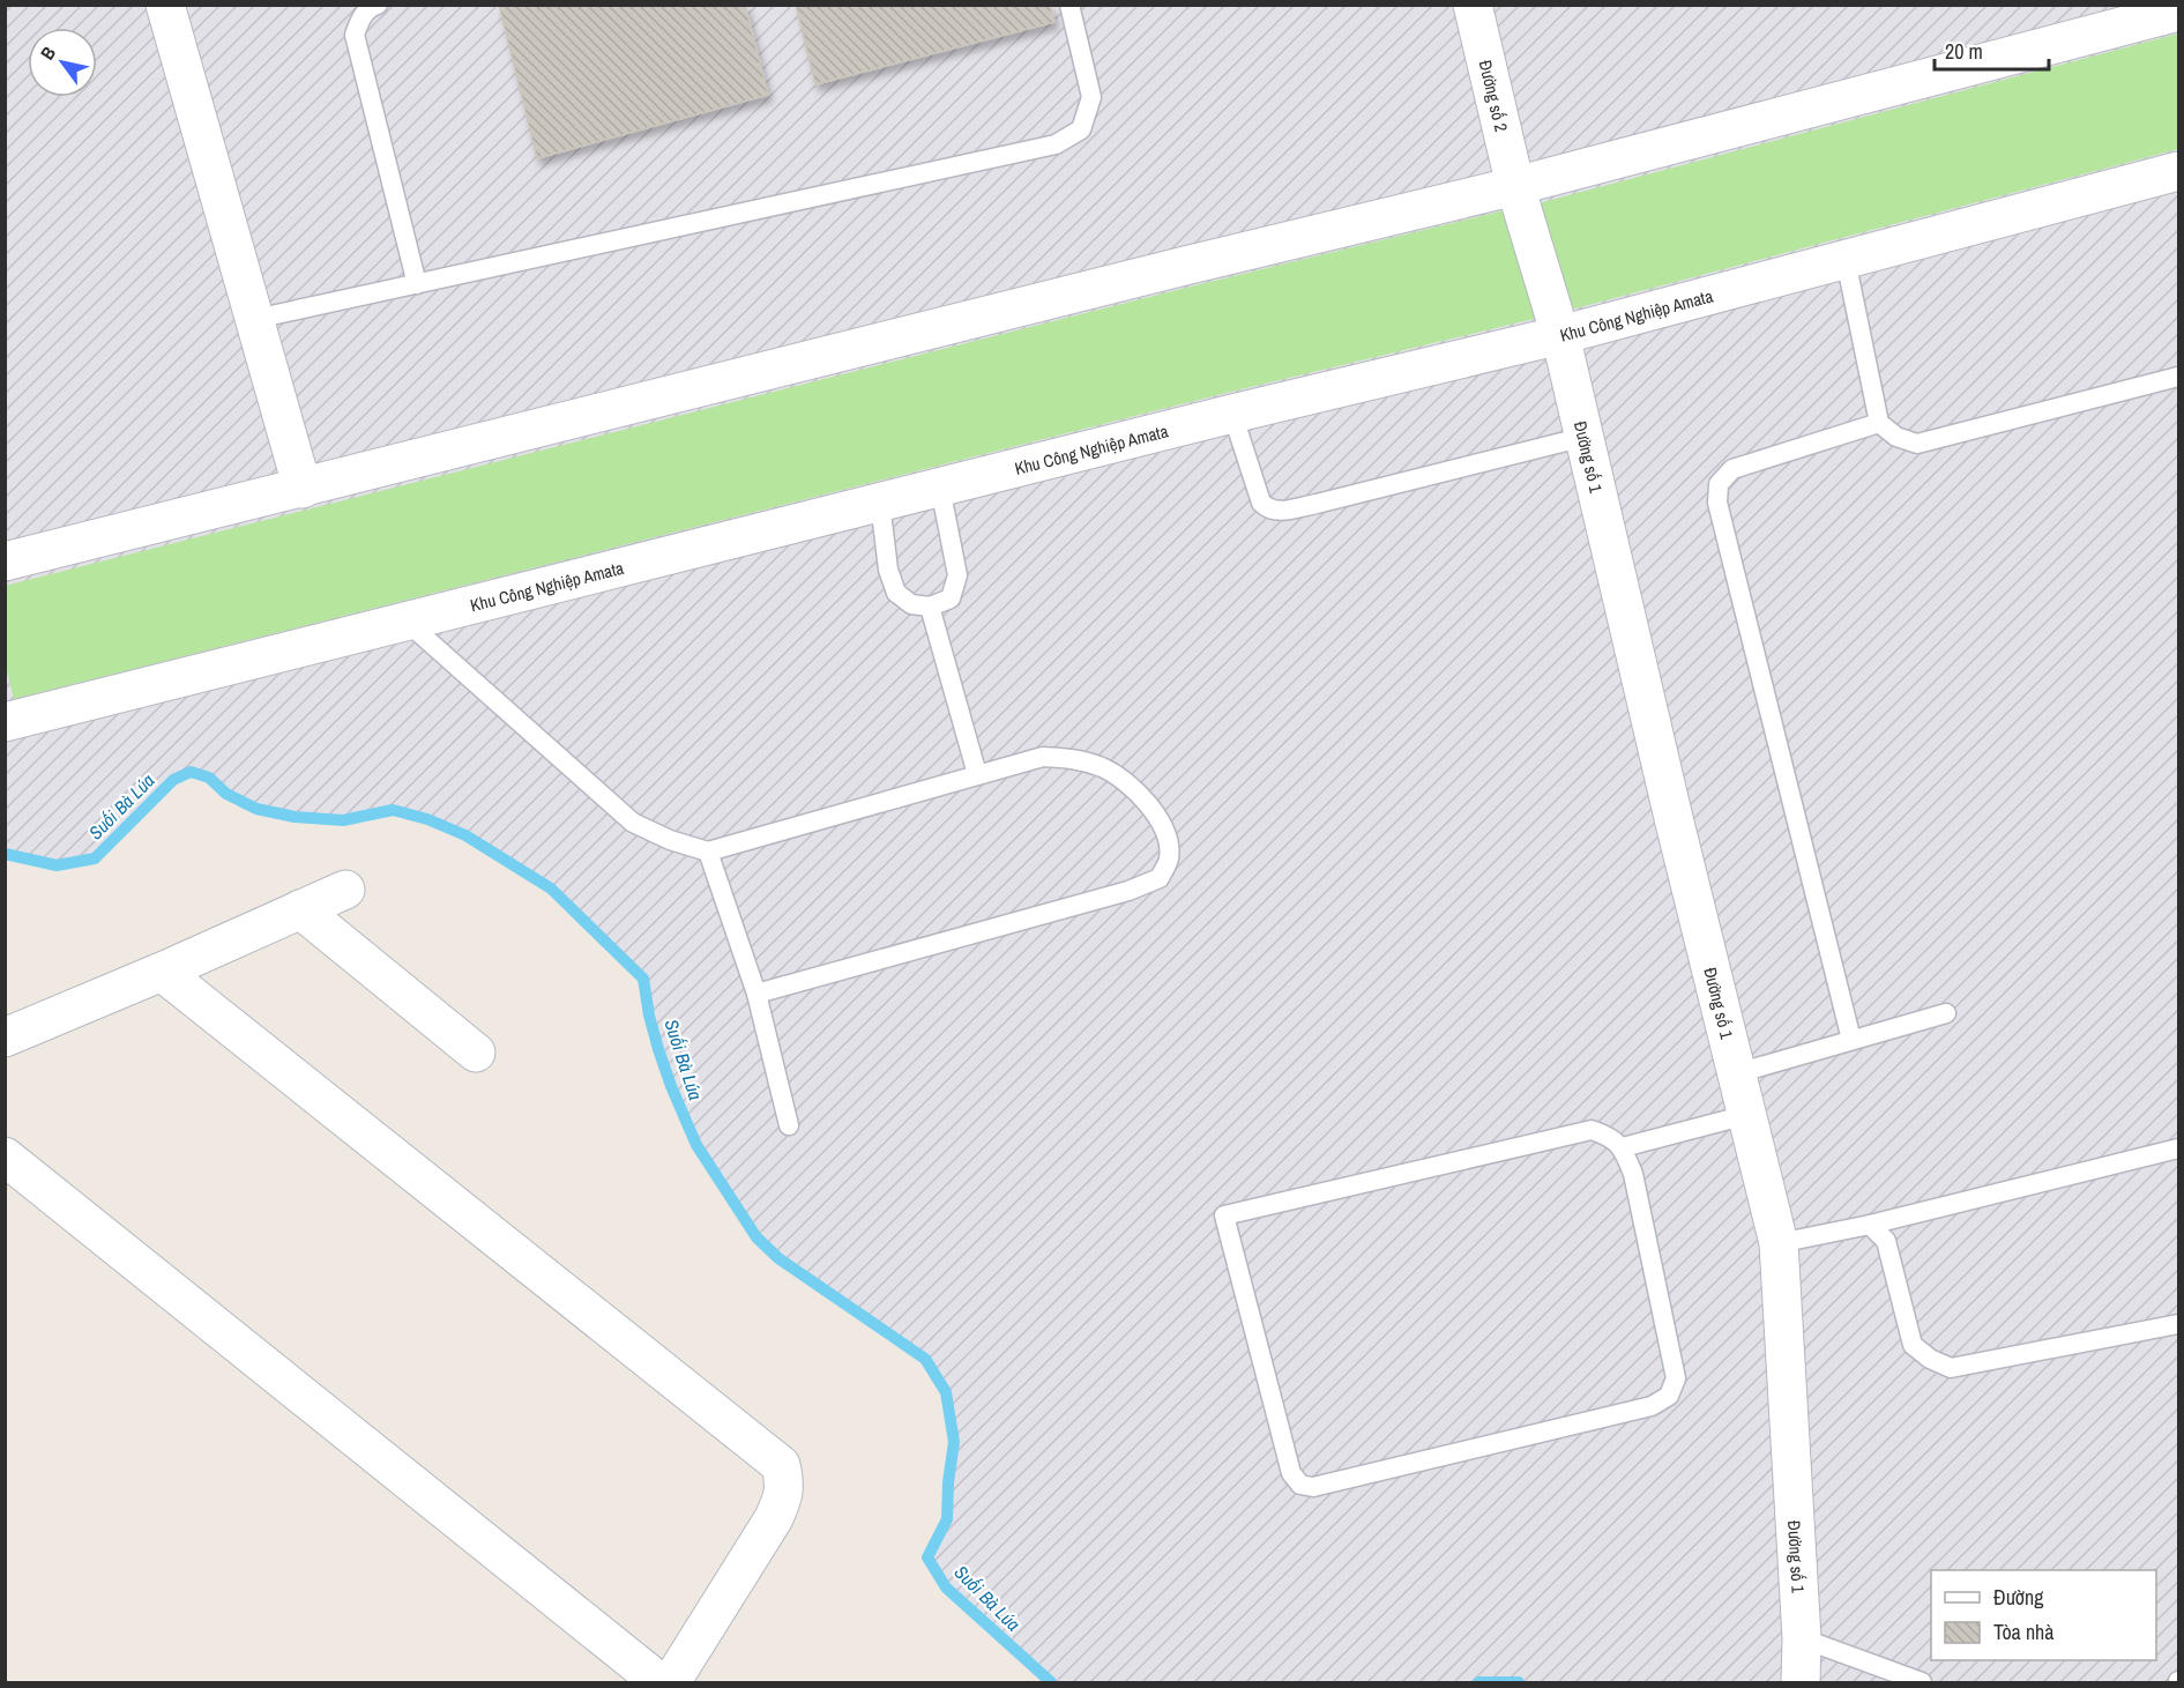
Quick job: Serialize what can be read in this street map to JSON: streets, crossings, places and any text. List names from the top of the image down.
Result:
{
  "streets": {
    "street": ["Đường số 2", "Khu Công Nghiệp Amata", "Đường số 1"]
  },
  "crossings": [
    ["Đường số 2", "Khu Công Nghiệp Amata"],
    ["Đường số 2", "Đường số 1"],
    ["Khu Công Nghiệp Amata", "Đường số 1"]
  ],
  "water": ["Suối Bà Lúa"],
  "legend": ["Đường", "Tòa nhà"],
  "scale_bar": "20 m",
  "north": "top left"
}
